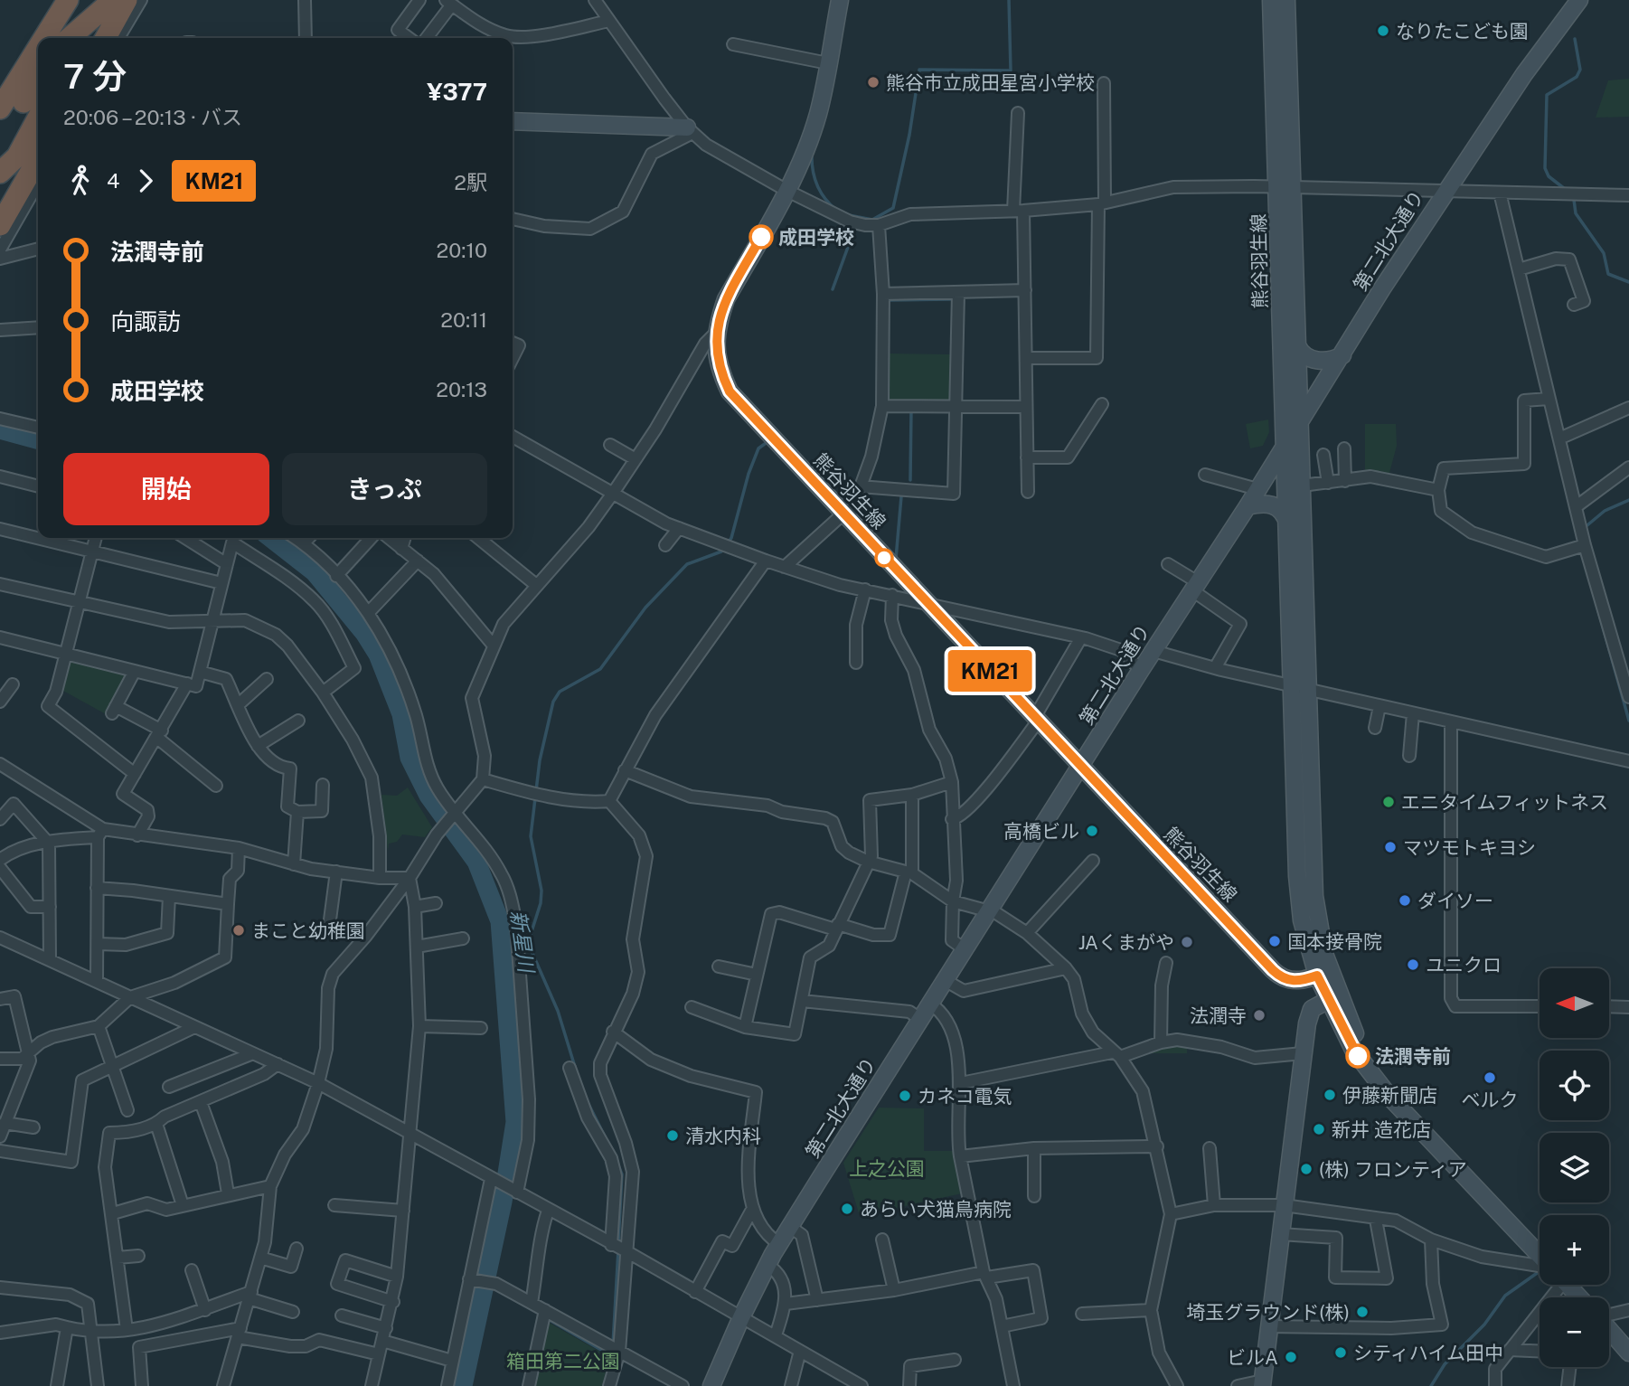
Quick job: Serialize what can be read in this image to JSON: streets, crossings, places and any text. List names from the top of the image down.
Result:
{
  "streets": {
    "main road": ["第二北大通り", "熊谷羽生線"]
  },
  "crossings": [
    ["第二北大通り", "熊谷羽生線"]
  ],
  "water": ["新星川"],
  "parks": ["上之公園", "箱田第二公園"],
  "places": [
    "なりたこども園",
    "熊谷市立成田星宮小学校",
    "成田学校",
    "エニタイムフィットネス",
    "高橋ビル",
    "マツモトキヨシ",
    "ダイソー",
    "まこと幼稚園",
    "国本接骨院",
    "JAくまがや",
    "ユニクロ",
    "法潤寺",
    "法潤寺前",
    "ベルク",
    "伊藤新聞店",
    "カネコ電気",
    "新井 造花店",
    "清水内科",
    "(株) フロンティア",
    "あらい犬猫鳥病院",
    "埼玉グラウンド(株)",
    "シティハイム田中",
    "ビルA"
  ],
  "lines": ["bus line KM21"],
  "north": "left",
  "page": {
    "on_map": "KM21",
    "heading": ["7 分", "20:06 – 20:13 · バス", "¥377"],
    "legs": ["4", "KM21", "2駅"],
    "list": [
      {
        "name": "法潤寺前",
        "value": "20:10"
      },
      {
        "name": "向諏訪",
        "value": "20:11"
      },
      {
        "name": "成田学校",
        "value": "20:13"
      }
    ],
    "buttons": ["開始", "きっぷ"],
    "map_buttons": ["+", "−"]
  }
}
